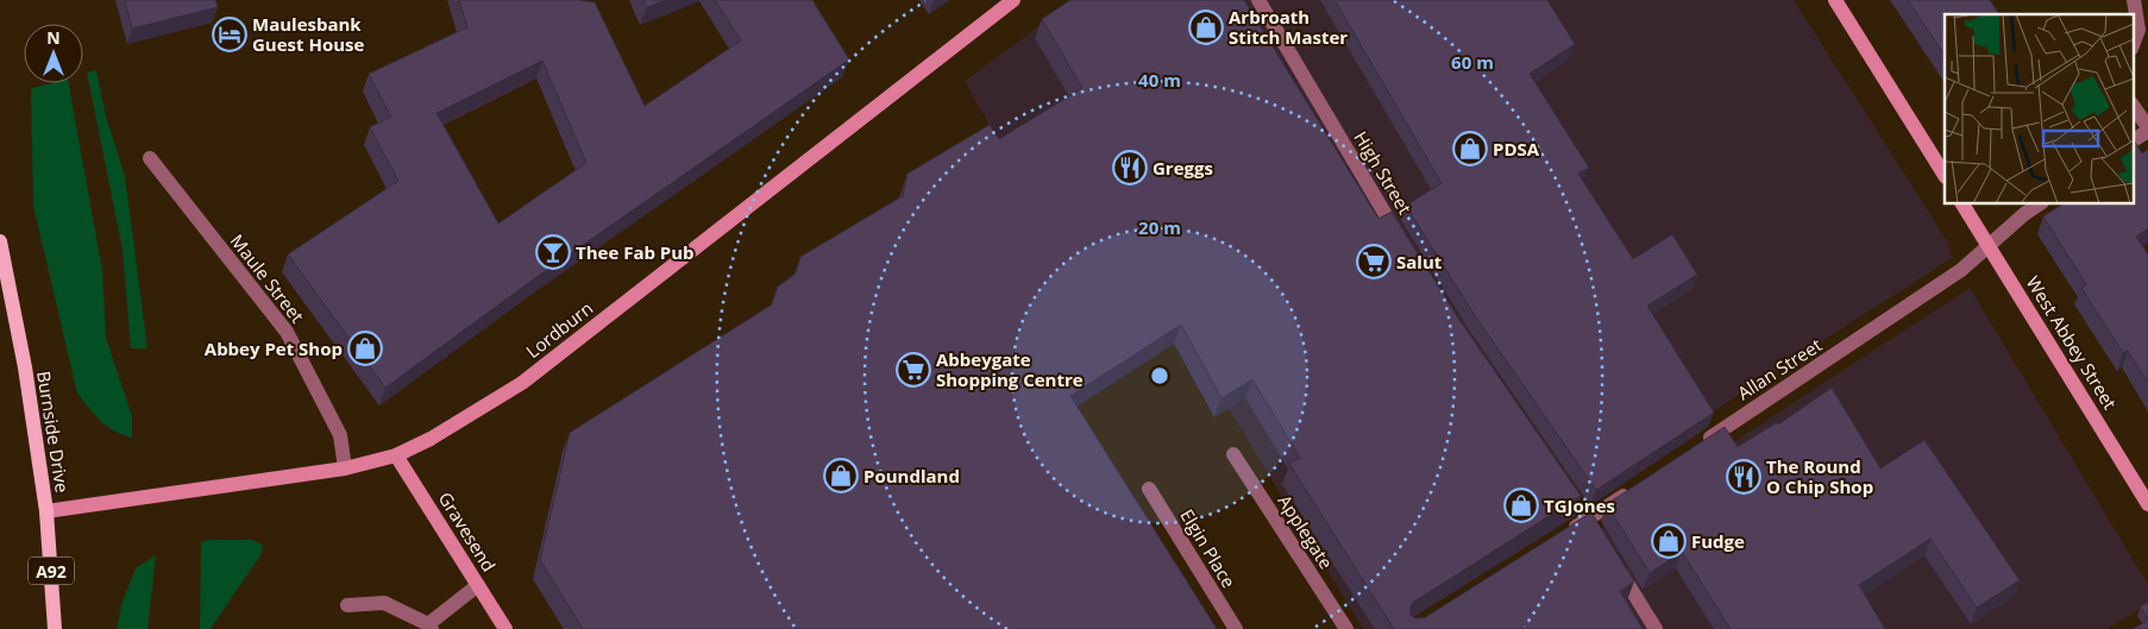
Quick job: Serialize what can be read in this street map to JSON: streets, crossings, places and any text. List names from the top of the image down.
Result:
{
  "streets": {
    "main road": ["Burnside Drive", "A92"],
    "street": [
      "High Street",
      "Maule Street",
      "Lordburn",
      "West Abbey Street",
      "Allan Street",
      "Gravesend",
      "Applegate",
      "Elgin Place"
    ]
  },
  "crossings": [
    ["Maule Street", "Lordburn"],
    ["Lordburn", "Burnside Drive"],
    ["Lordburn", "Gravesend"],
    ["West Abbey Street", "Allan Street"]
  ],
  "places": {
    "shop": [
      "Arbroath Stitch Master",
      "PDSA",
      "Abbey Pet Shop",
      "Poundland",
      "TGJones",
      "Fudge"
    ],
    "hotel": ["Maulesbank Guest House"],
    "restaurant": ["Greggs", "The Round O Chip Shop"],
    "bar": ["Thee Fab Pub"],
    "supermarket": ["Salut", "Abbeygate Shopping Centre"]
  },
  "north": "top",
  "rings": ["60 m", "40 m", "20 m"]
}
